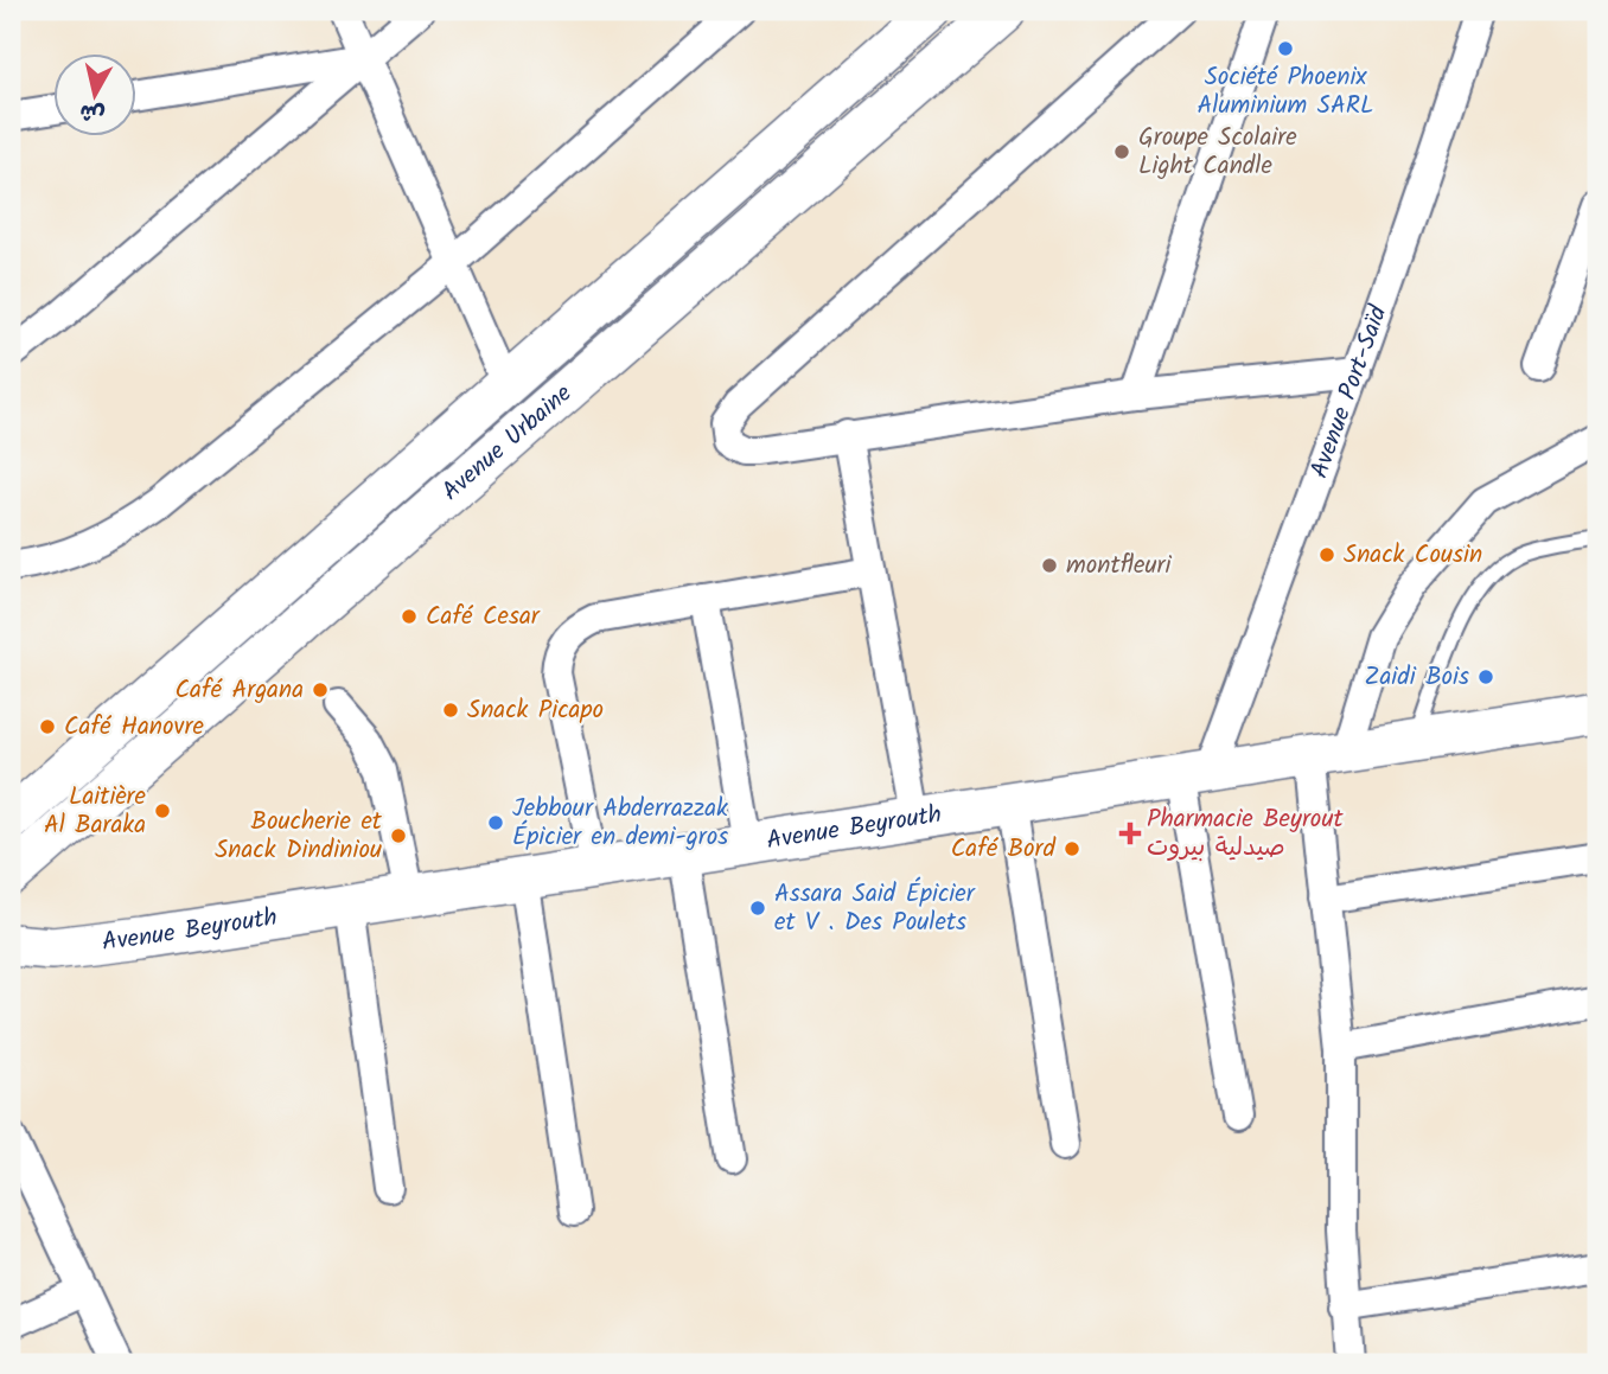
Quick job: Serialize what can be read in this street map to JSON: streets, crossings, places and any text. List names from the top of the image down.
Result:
{
  "streets": {
    "street": ["Avenue Port-Saïd", "Avenue Urbaine", "Avenue Beyrouth"]
  },
  "crossings": [
    ["Avenue Port-Saïd", "Avenue Beyrouth"]
  ],
  "places": {
    "other": [
      "Société Phoenix Aluminium SARL",
      "Groupe Scolaire Light Candle",
      "Snack Cousin",
      "montfleuri",
      "Café Cesar",
      "Zaidi Bois",
      "Café Argana",
      "Snack Picapo",
      "Café Hanovre",
      "Laitière Al Baraka",
      "Jebbour Abderrazzak Épicier en demi-gros",
      "Boucherie et Snack Dindiniou",
      "Café Bord",
      "Assara Said Épicier et V . Des Poulets"
    ],
    "health": ["Pharmacie Beyrout صيدلية بيروت"]
  },
  "north": "bottom"
}
